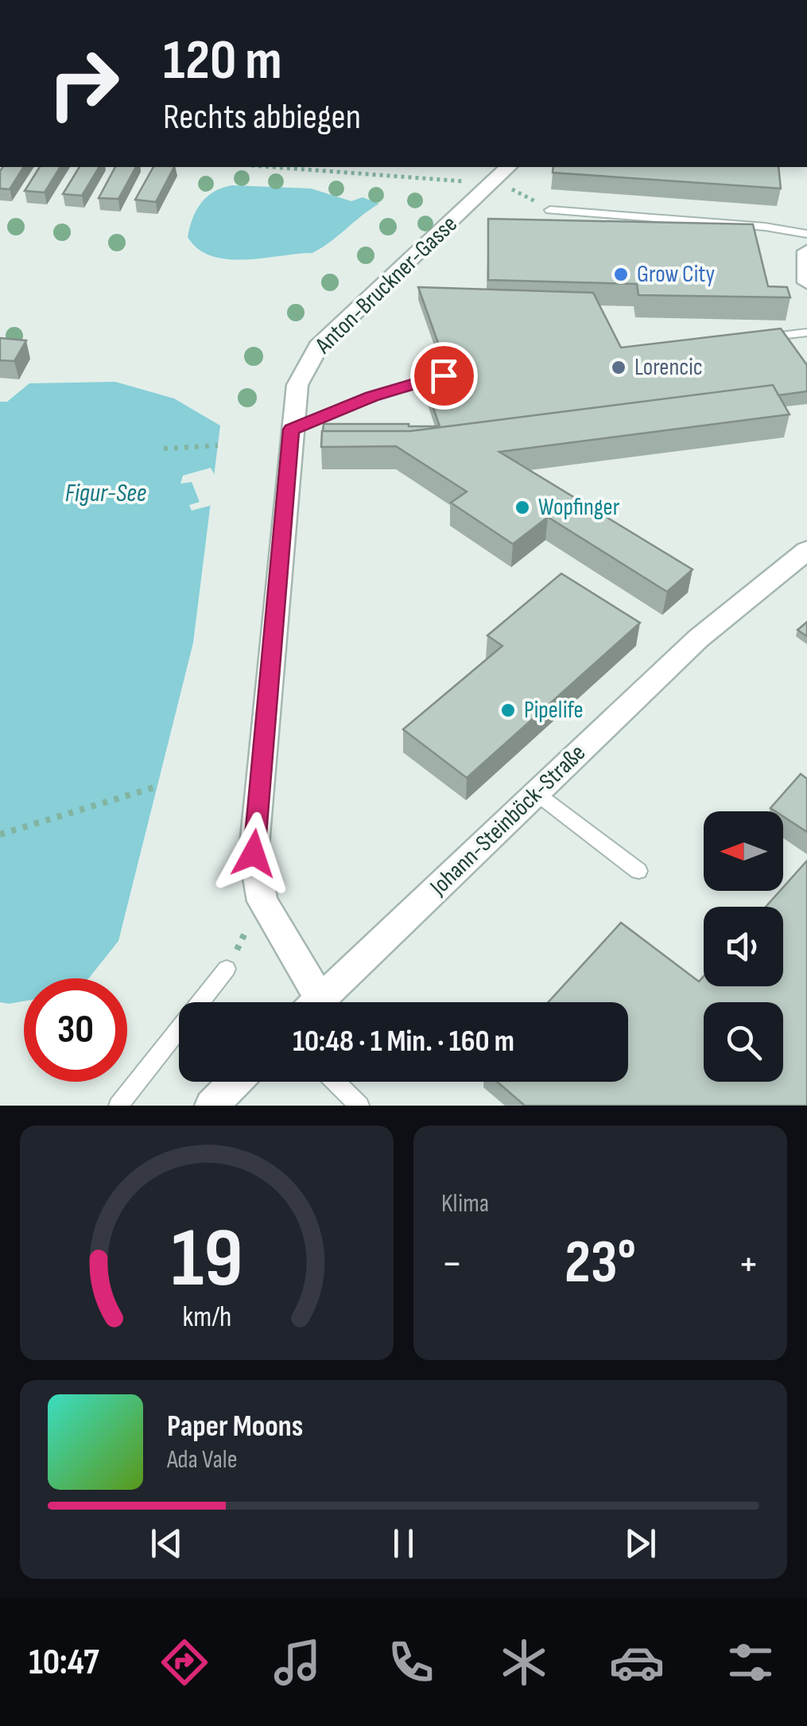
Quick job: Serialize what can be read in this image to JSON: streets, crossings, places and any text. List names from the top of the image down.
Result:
{
  "streets": {
    "street": ["Anton-Bruckner-Gasse", "Johann-Steinböck-Straße"]
  },
  "water": ["Figur-See"],
  "places": [
    "Grow City",
    "Lorencic",
    "Wopfinger",
    "Pipelife"
  ],
  "north": "left",
  "page": {
    "turn": ["120 m", "Rechts abbiegen"],
    "limit": "30",
    "trip": "10:48 · 1 Min. · 160 m",
    "tile": "Klima",
    "heat": ["−", "23°", "+"],
    "song": ["Paper Moons", "Ada Vale"],
    "tabs": "10:47",
    "gauge": ["19", "km/h"]
  }
}
